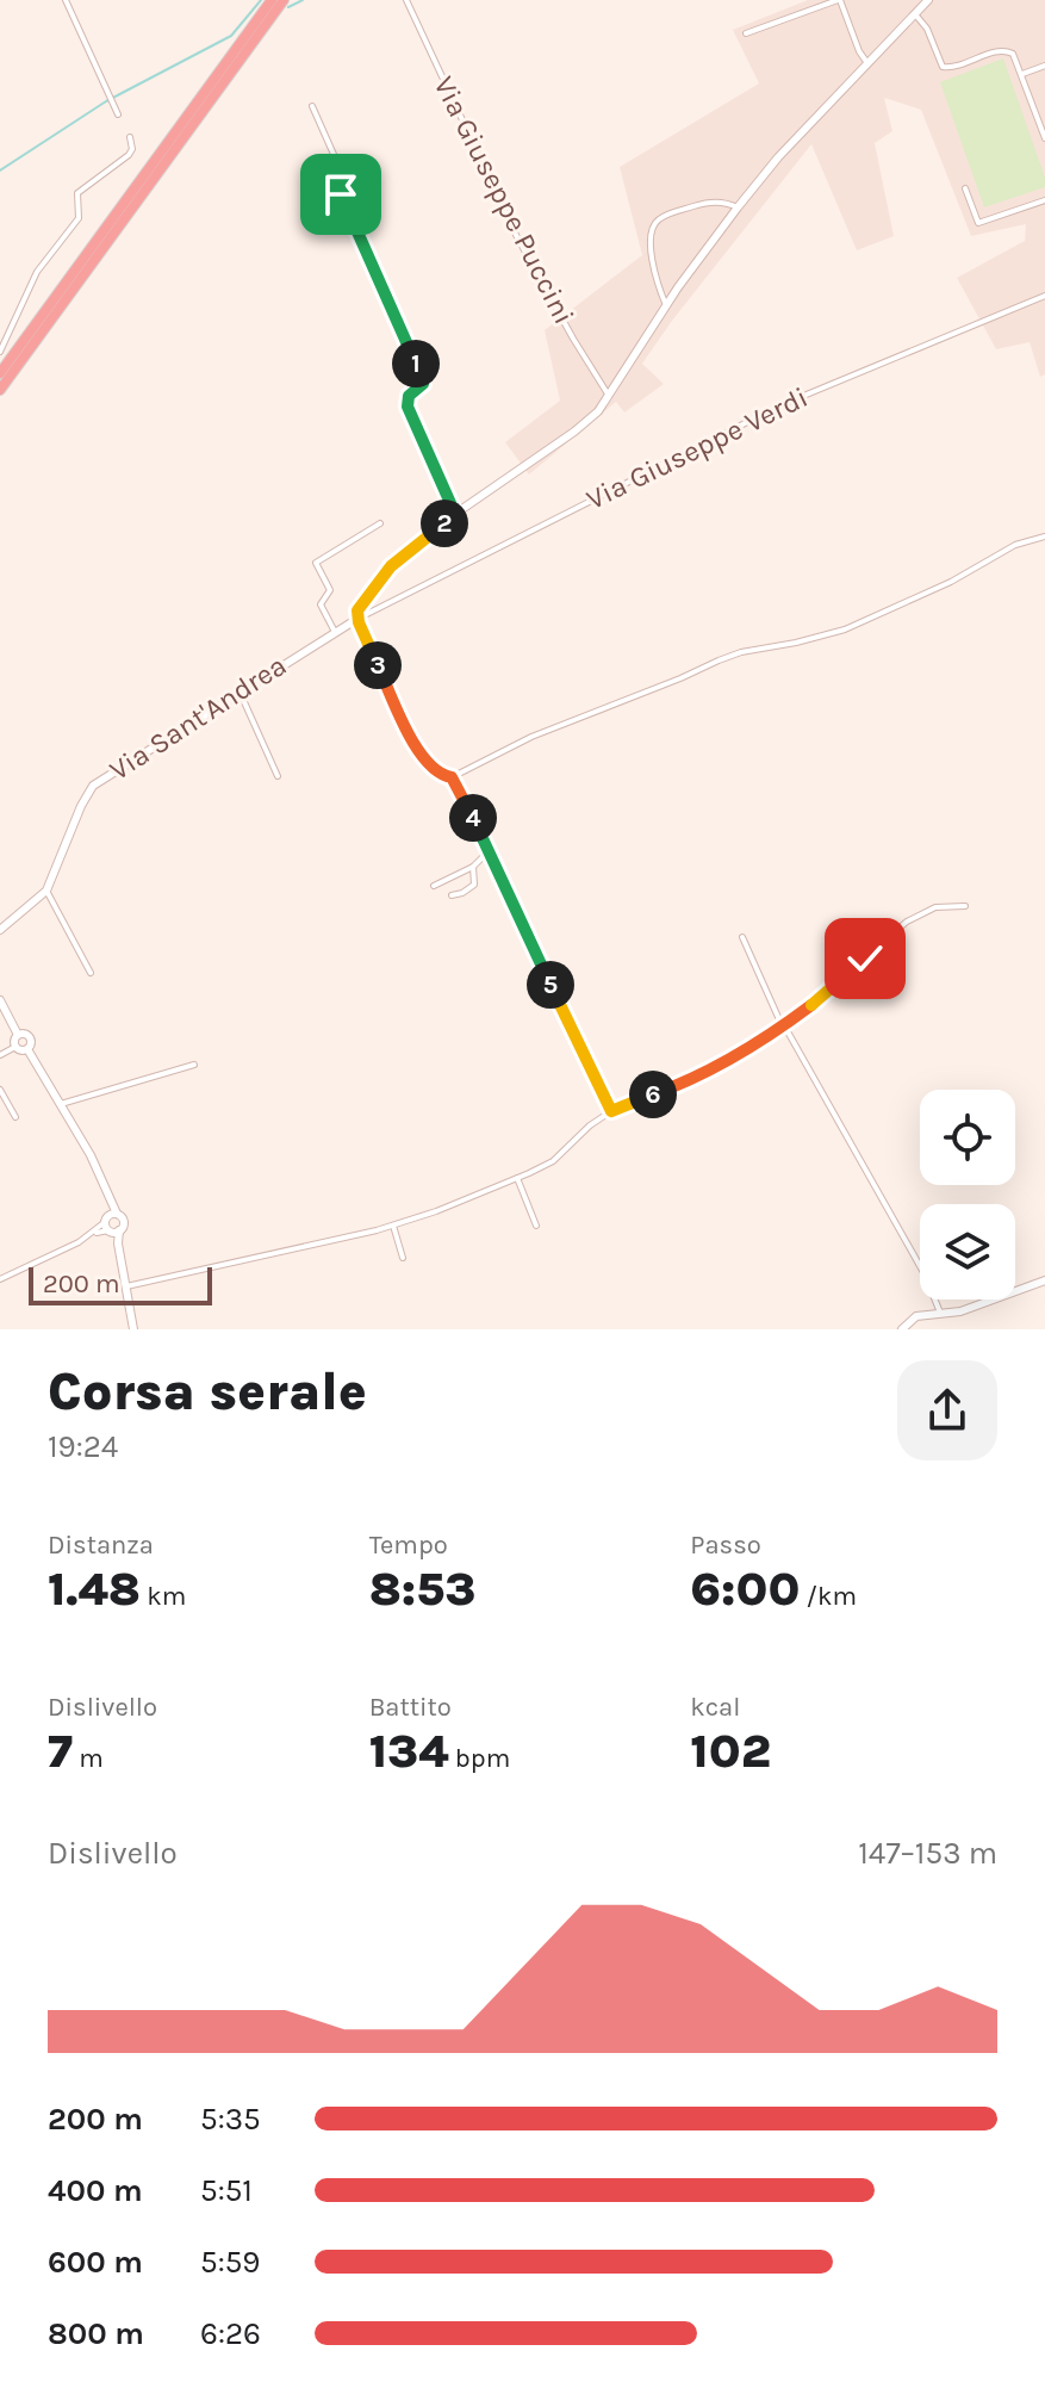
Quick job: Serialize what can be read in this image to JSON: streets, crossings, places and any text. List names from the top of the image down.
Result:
{
  "streets": {
    "street": ["Via Giuseppe Puccini", "Via Giuseppe Verdi", "Via Sant'Andrea"]
  },
  "crossings": [
    ["Via Giuseppe Verdi", "Via Sant'Andrea"]
  ],
  "scale_bar": "200 m",
  "page": {
    "pins": [
      "1",
      "2",
      "3",
      "4",
      "5",
      "6"
    ],
    "scale": "200 m",
    "heading": ["Corsa serale", "19:24"],
    "stats": [
      ["Distanza", "1.48 km"],
      ["Tempo", "8:53"],
      ["Passo", "6:00 /km"],
      ["Dislivello", "7 m"],
      ["Battito", "134 bpm"],
      ["kcal", "102"]
    ],
    "chart": ["Dislivello", "147–153 m"],
    "list": [
      {
        "name": "200 m",
        "note": "5:35"
      },
      {
        "name": "400 m",
        "note": "5:51"
      },
      {
        "name": "600 m",
        "note": "5:59"
      },
      {
        "name": "800 m",
        "note": "6:26"
      }
    ]
  }
}
